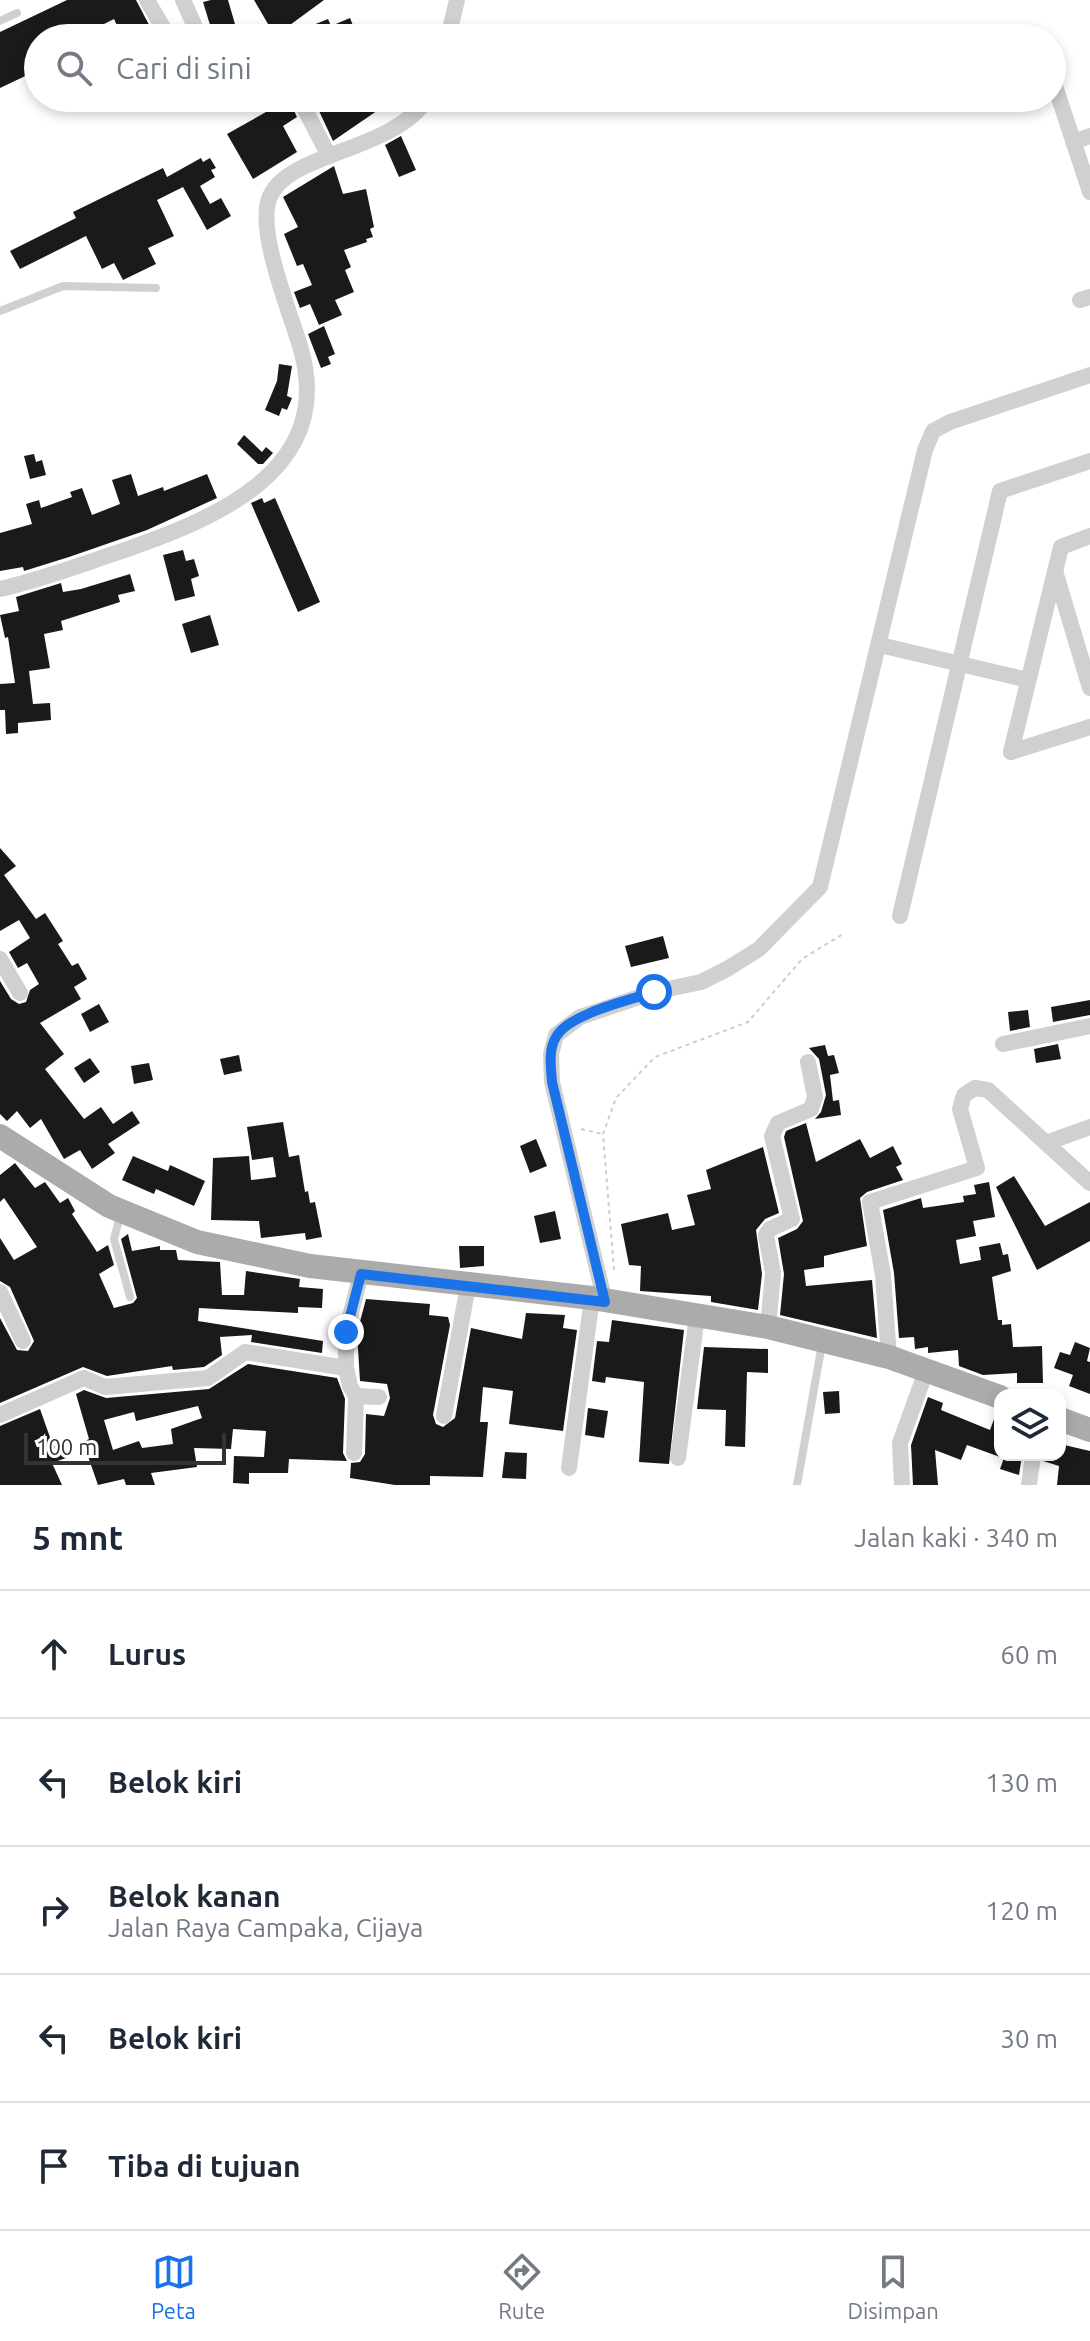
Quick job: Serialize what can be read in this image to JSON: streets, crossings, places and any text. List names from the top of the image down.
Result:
{
  "scale_bar": "100 m",
  "page": {
    "search": "Cari di sini",
    "scale": "100 m",
    "heading": ["5 mnt", "Jalan kaki · 340 m"],
    "list": [
      ["Lurus", "60 m"],
      ["Belok kiri", "130 m"],
      ["Belok kanan", "Jalan Raya Campaka, Cijaya", "120 m"],
      ["Belok kiri", "30 m"],
      "Tiba di tujuan"
    ],
    "nav": ["Peta", "Rute", "Disimpan"]
  }
}
